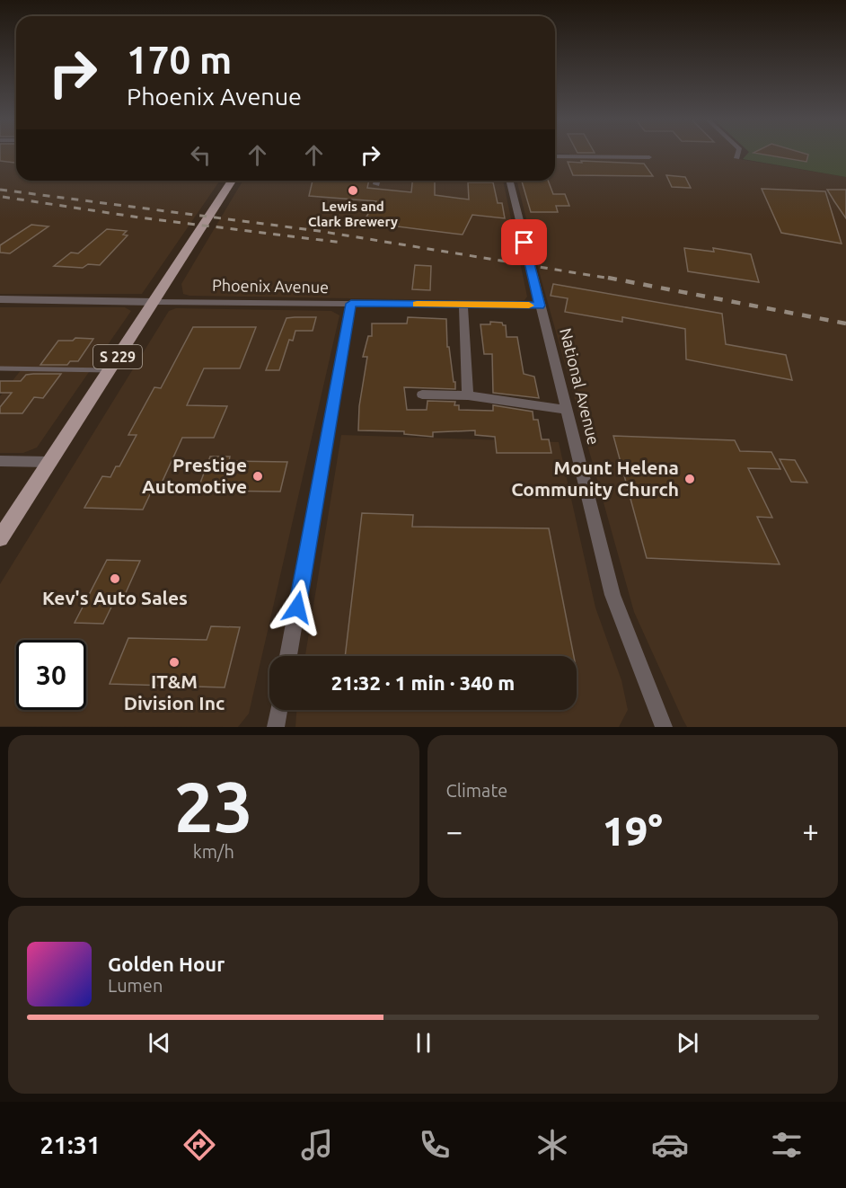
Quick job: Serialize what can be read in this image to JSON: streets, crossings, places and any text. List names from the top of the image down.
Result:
{
  "streets": {
    "main road": ["S 229"],
    "street": ["Phoenix Avenue", "National Avenue"]
  },
  "crossings": [
    ["Phoenix Avenue", "S 229"],
    ["Phoenix Avenue", "National Avenue"]
  ],
  "places": [
    "Lewis and Clark Brewery",
    "Prestige Automotive",
    "Mount Helena Community Church",
    "Kev's Auto Sales",
    "IT&M Division Inc"
  ],
  "page": {
    "turn": ["170 m", "Phoenix Avenue"],
    "limit": "30",
    "trip": "21:32 · 1 min · 340 m",
    "tile": [
      ["23", "km/h"],
      "Climate"
    ],
    "heat": ["−", "19°", "+"],
    "song": ["Golden Hour", "Lumen"],
    "tabs": "21:31"
  }
}
